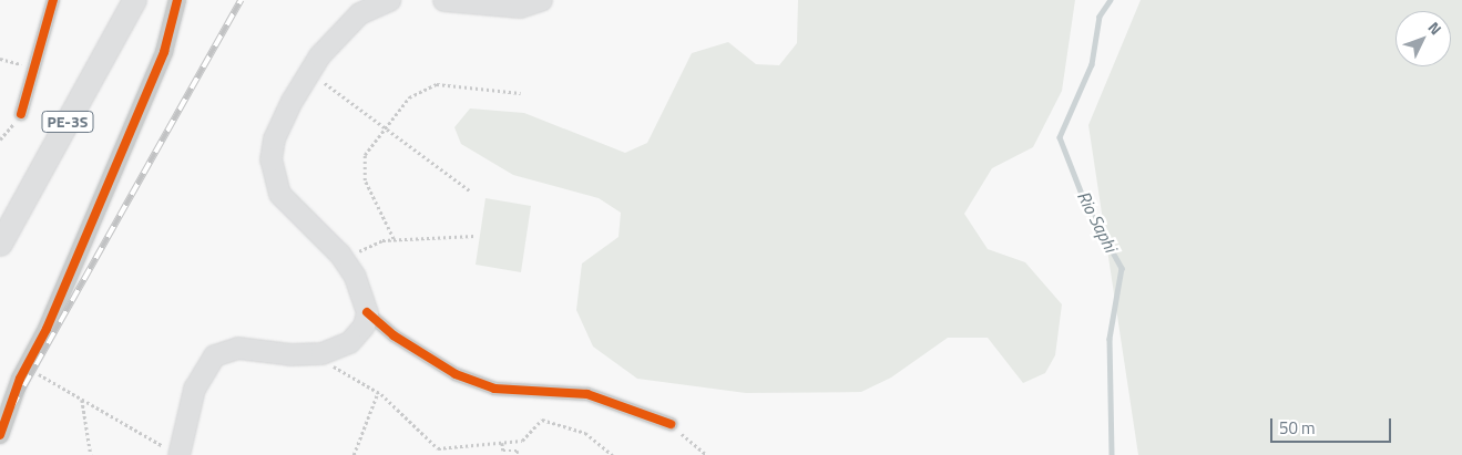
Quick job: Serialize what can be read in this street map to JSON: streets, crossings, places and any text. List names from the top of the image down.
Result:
{
  "streets": {
    "highway": ["PE-3S"]
  },
  "water": ["Rio Saphi"],
  "scale_bar": "50 m",
  "north": "top right"
}
